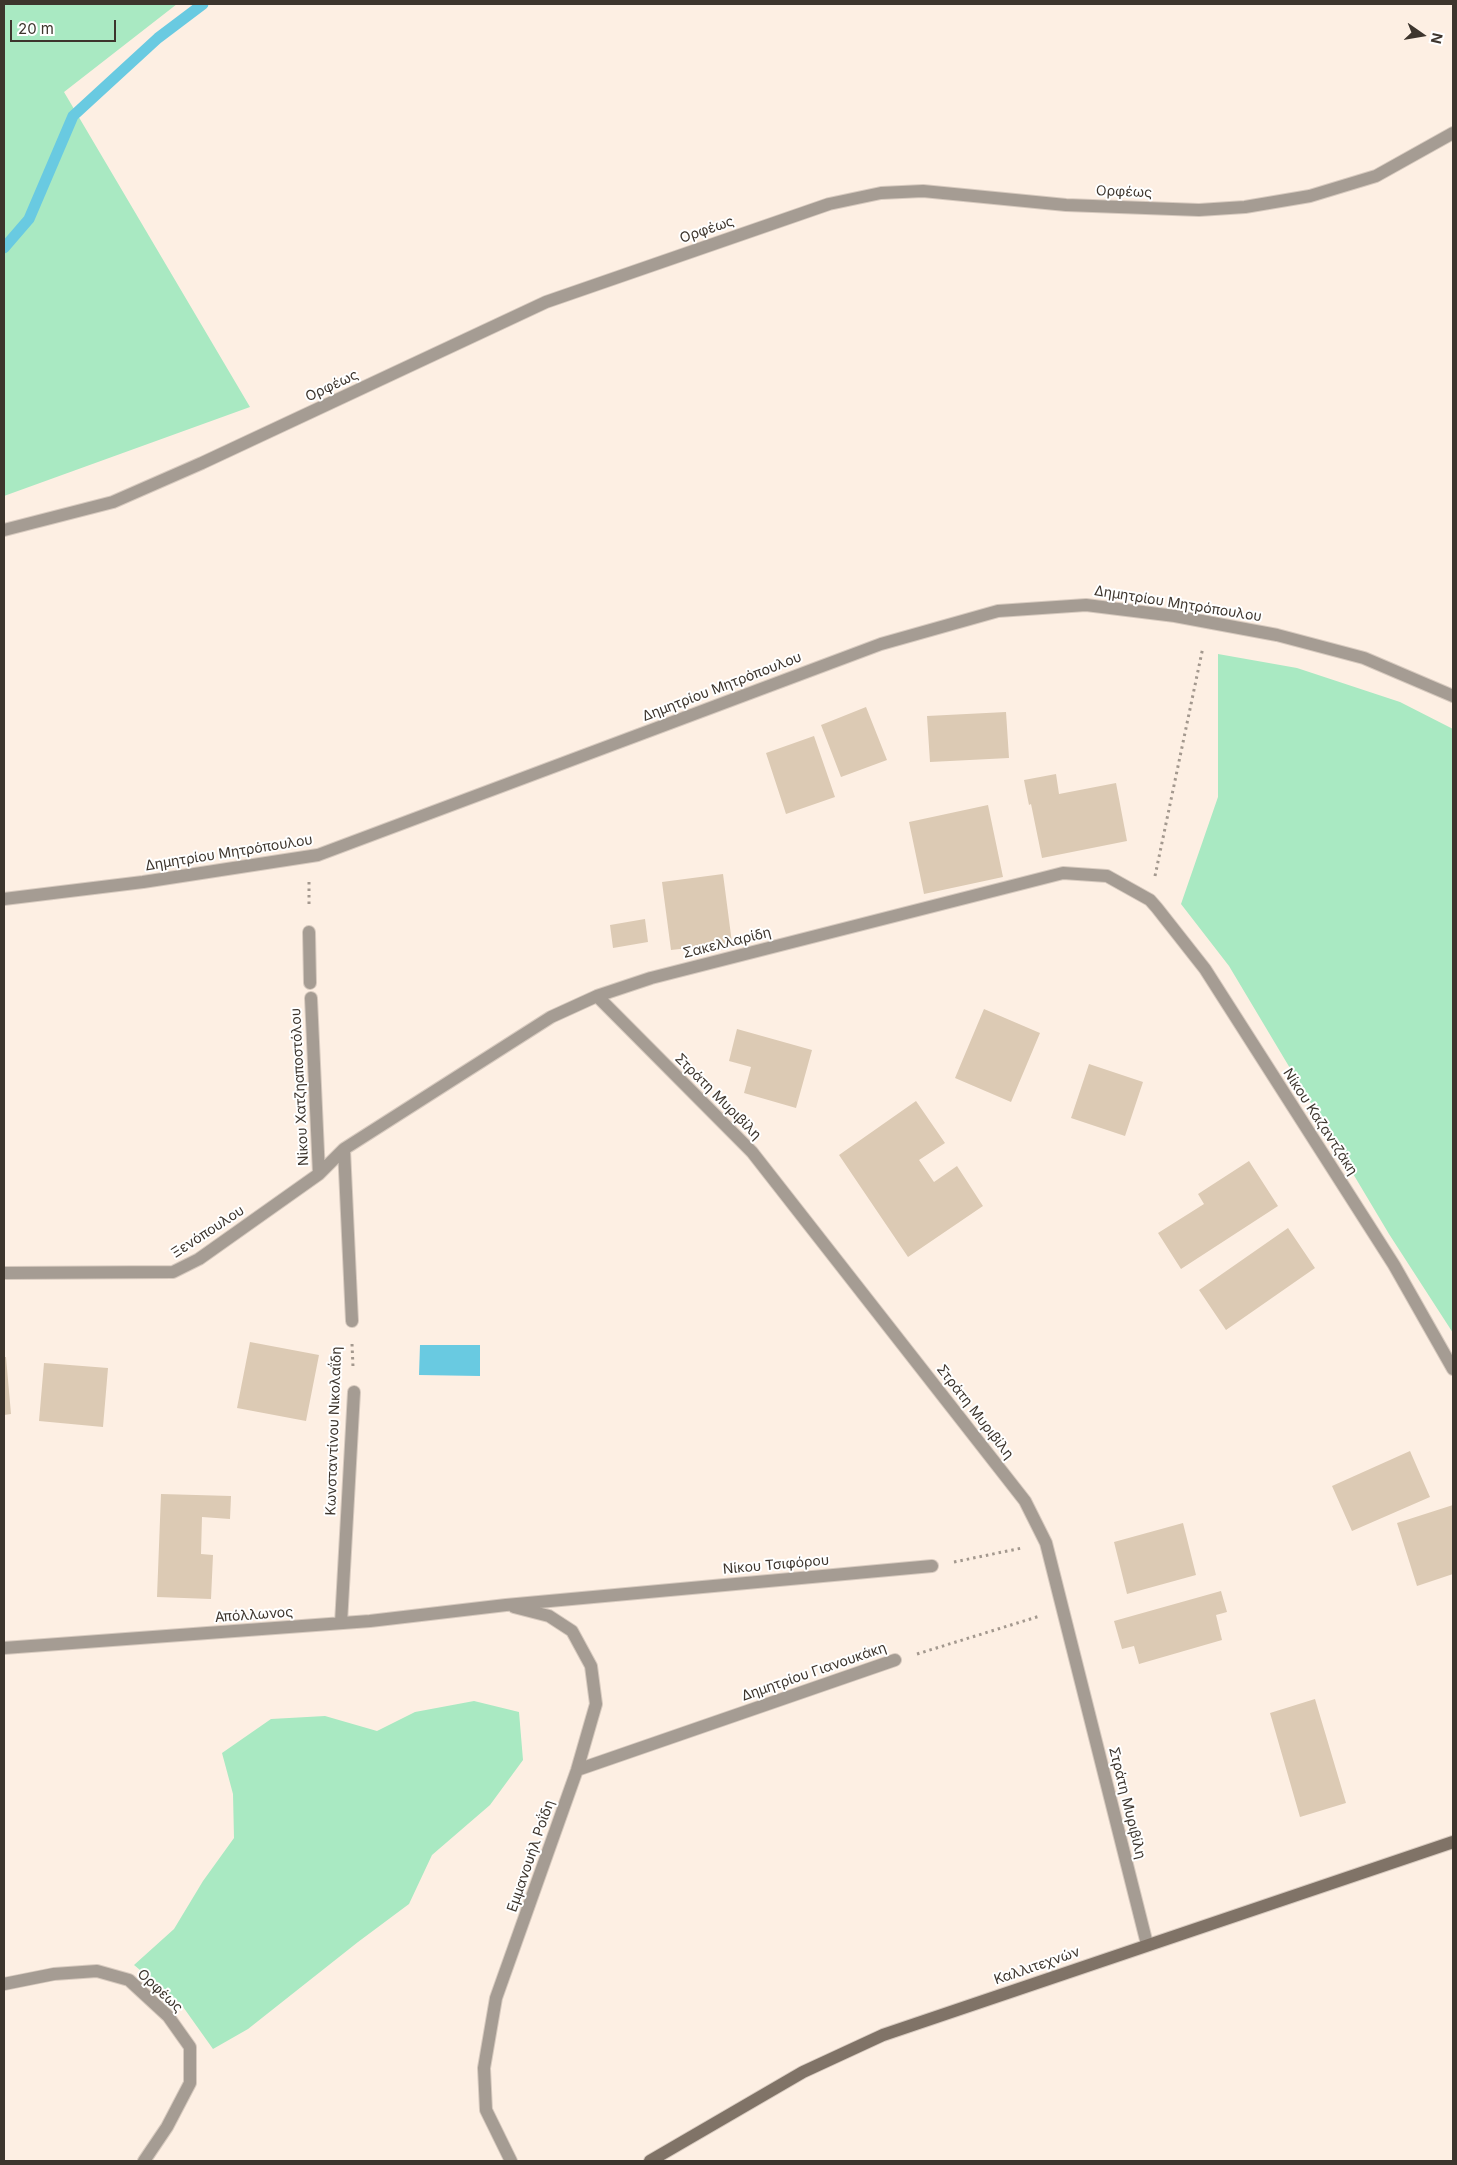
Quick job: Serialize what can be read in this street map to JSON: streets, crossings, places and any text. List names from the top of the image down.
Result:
{
  "streets": {
    "street": [
      "Ορφέως",
      "Δημητρίου Μητρόπουλου",
      "Σακελλαρίδη",
      "Νίκου Χατζηαποστόλου",
      "Στράτη Μυριβίλη",
      "Νίκου Καζαντζάκη",
      "Ξενόπουλου",
      "Κωνσταντίνου Νικολαΐδη",
      "Νίκου Τσιφόρου",
      "Απόλλωνος",
      "Δημητρίου Γιανουκάκη",
      "Εμμανουήλ Ροΐδη",
      "Καλλιτεχνών"
    ]
  },
  "crossings": [
    ["Σακελλαρίδη", "Στράτη Μυριβίλη"],
    ["Σακελλαρίδη", "Νίκου Καζαντζάκη"],
    ["Σακελλαρίδη", "Ξενόπουλου"],
    ["Νίκου Χατζηαποστόλου", "Ξενόπουλου"],
    ["Στράτη Μυριβίλη", "Δημητρίου Γιανουκάκη"],
    ["Στράτη Μυριβίλη", "Καλλιτεχνών"],
    ["Κωνσταντίνου Νικολαΐδη", "Απόλλωνος"],
    ["Νίκου Τσιφόρου", "Απόλλωνος"],
    ["Νίκου Τσιφόρου", "Εμμανουήλ Ροΐδη"],
    ["Απόλλωνος", "Εμμανουήλ Ροΐδη"],
    ["Δημητρίου Γιανουκάκη", "Εμμανουήλ Ροΐδη"]
  ],
  "scale_bar": "20 m",
  "north": "right"
}
